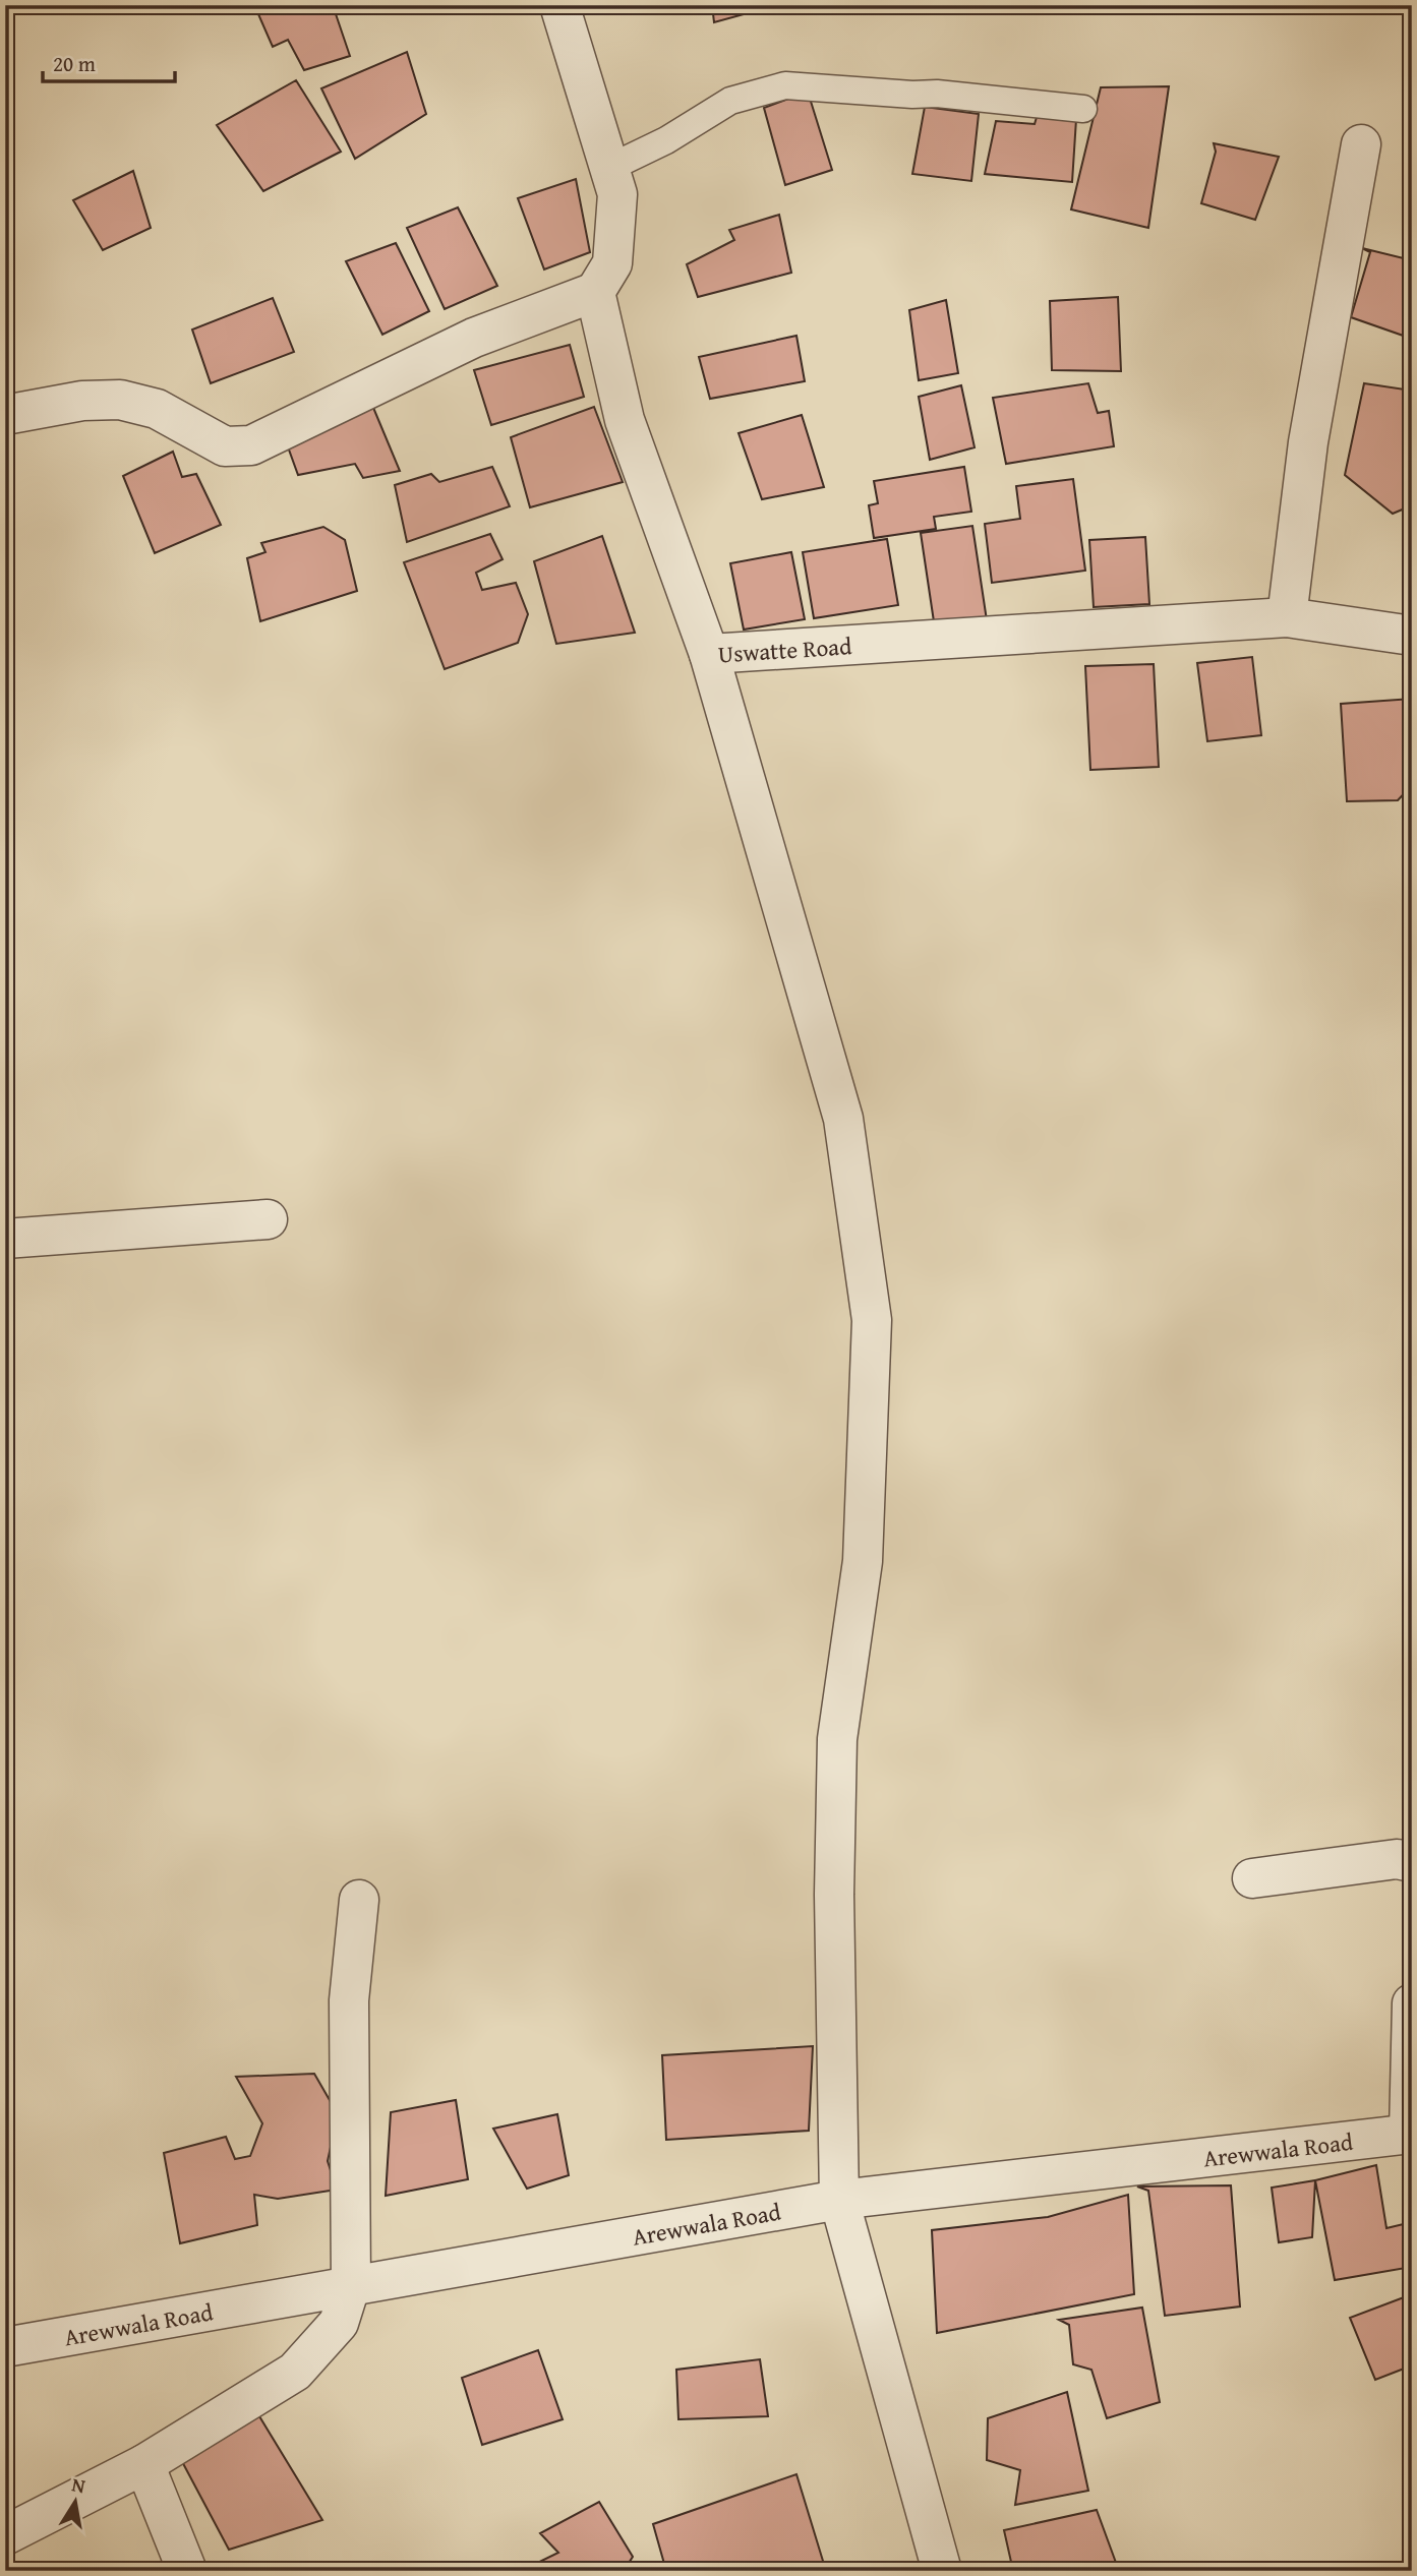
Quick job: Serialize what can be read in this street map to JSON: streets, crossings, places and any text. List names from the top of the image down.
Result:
{
  "streets": {
    "street": ["Uswatte Road", "Arewwala Road"]
  },
  "scale_bar": "20 m",
  "north": "top"
}
